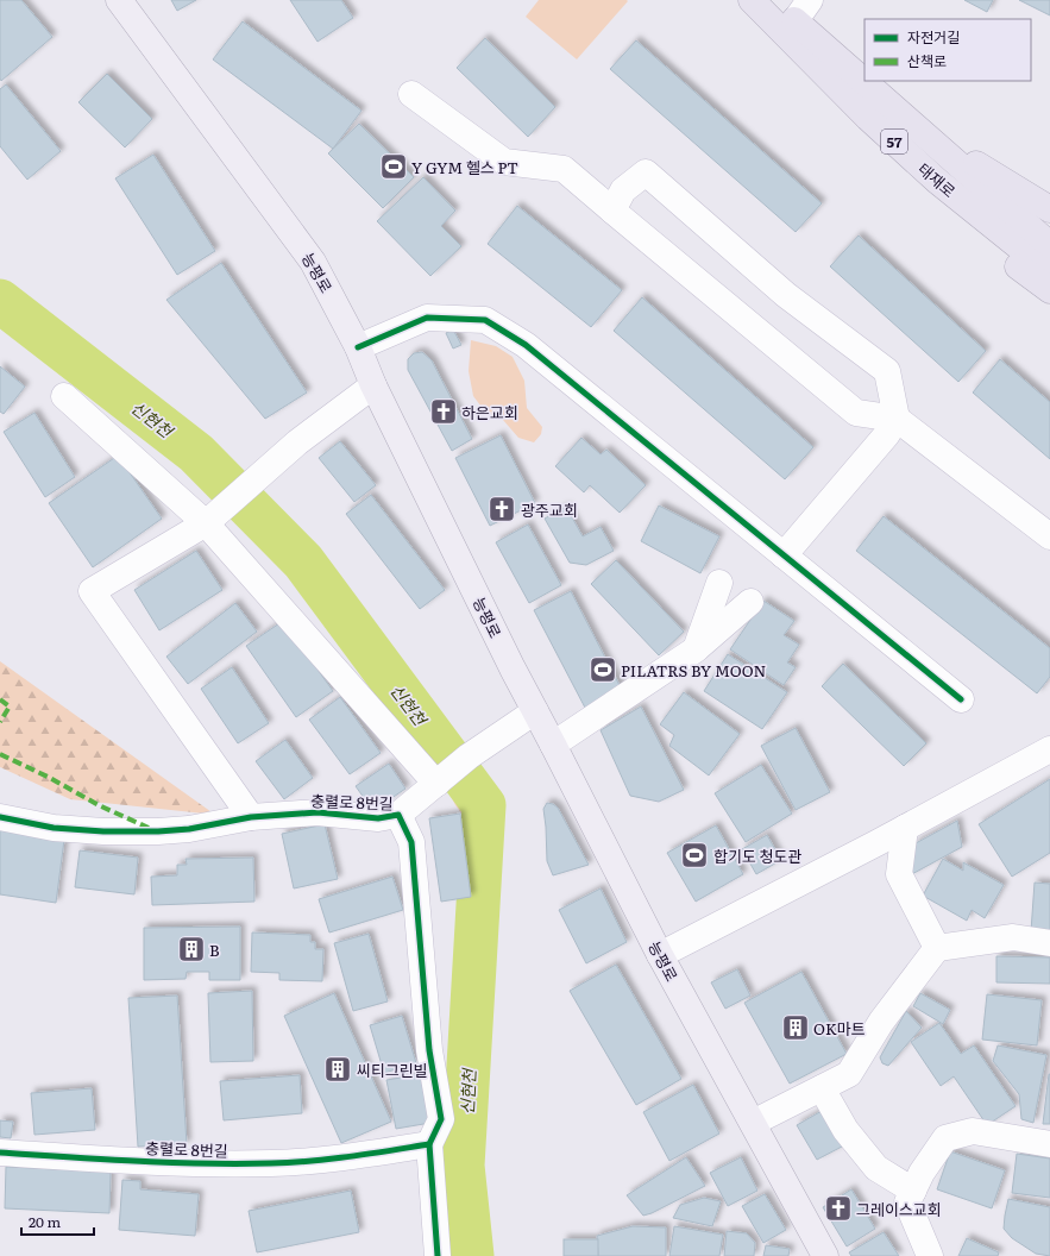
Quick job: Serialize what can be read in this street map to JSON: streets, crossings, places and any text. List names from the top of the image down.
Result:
{
  "streets": {
    "highway": ["57", "태재로"],
    "main road": ["능평로"],
    "street": ["충렬로 8번길"]
  },
  "water": ["신현천"],
  "places": {
    "sports": ["Y GYM 헬스 PT", "PILATRS BY MOON", "합기도 청도관"],
    "church": ["하은교회", "광주교회", "그레이스교회"],
    "building": ["B", "OK마트", "씨티그린빌"]
  },
  "legend": ["자전거길", "산책로"],
  "scale_bar": "20 m"
}
